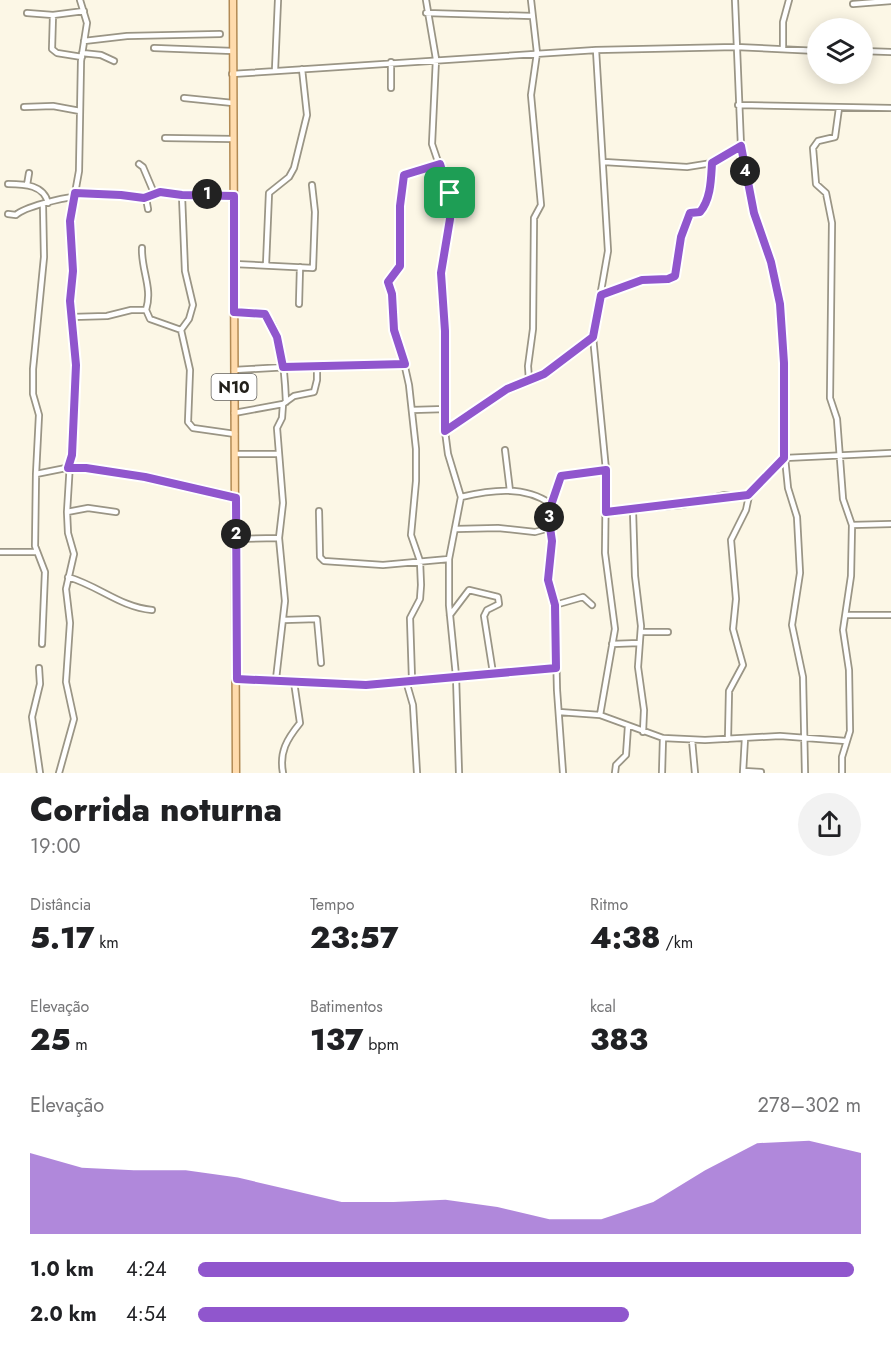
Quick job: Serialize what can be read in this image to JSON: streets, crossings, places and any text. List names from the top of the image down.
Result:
{
  "streets": {
    "main road": ["N10"]
  },
  "page": {
    "pins": [
      "4",
      "1",
      "3",
      "2"
    ],
    "heading": ["Corrida noturna", "19:00"],
    "stats": [
      ["Distância", "5.17 km"],
      ["Tempo", "23:57"],
      ["Ritmo", "4:38 /km"],
      ["Elevação", "25 m"],
      ["Batimentos", "137 bpm"],
      ["kcal", "383"]
    ],
    "chart": ["Elevação", "278–302 m"],
    "list": [
      {
        "name": "1.0 km",
        "note": "4:24"
      },
      {
        "name": "2.0 km",
        "note": "4:54"
      }
    ]
  }
}
